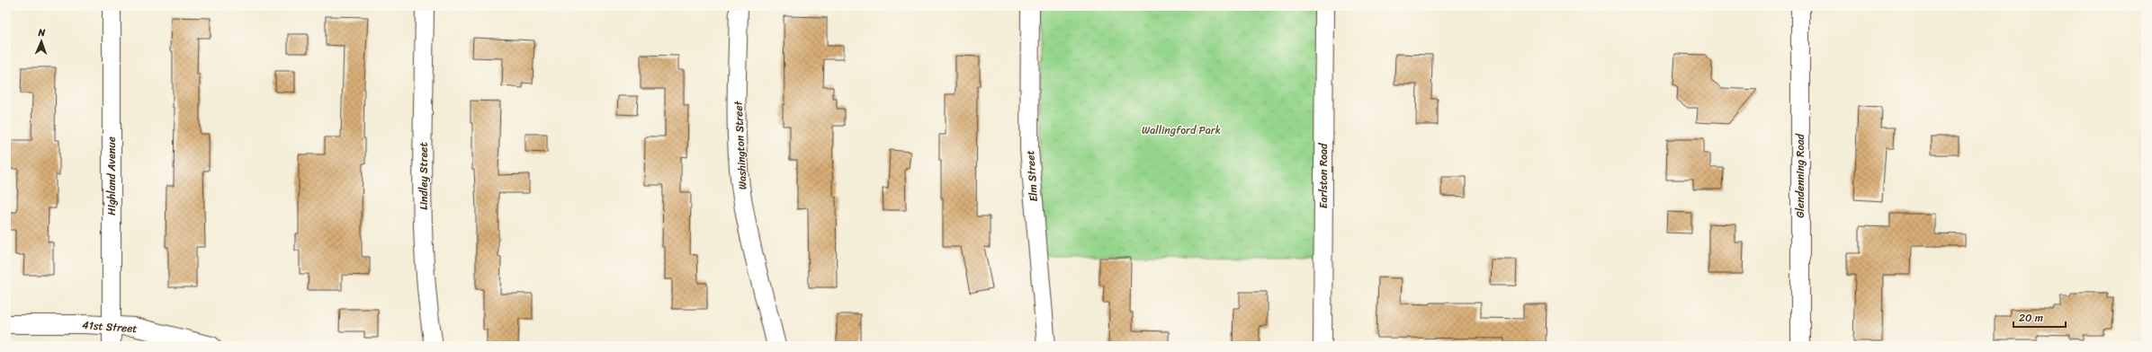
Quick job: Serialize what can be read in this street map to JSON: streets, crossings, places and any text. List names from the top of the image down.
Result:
{
  "streets": {
    "street": [
      "Washington Street",
      "Highland Avenue",
      "Lindley Street",
      "Elm Street",
      "Earlston Road",
      "Glendenning Road",
      "41st Street"
    ]
  },
  "crossings": [
    ["Highland Avenue", "41st Street"]
  ],
  "parks": ["Wallingford Park"],
  "scale_bar": "20 m",
  "north": "top"
}
